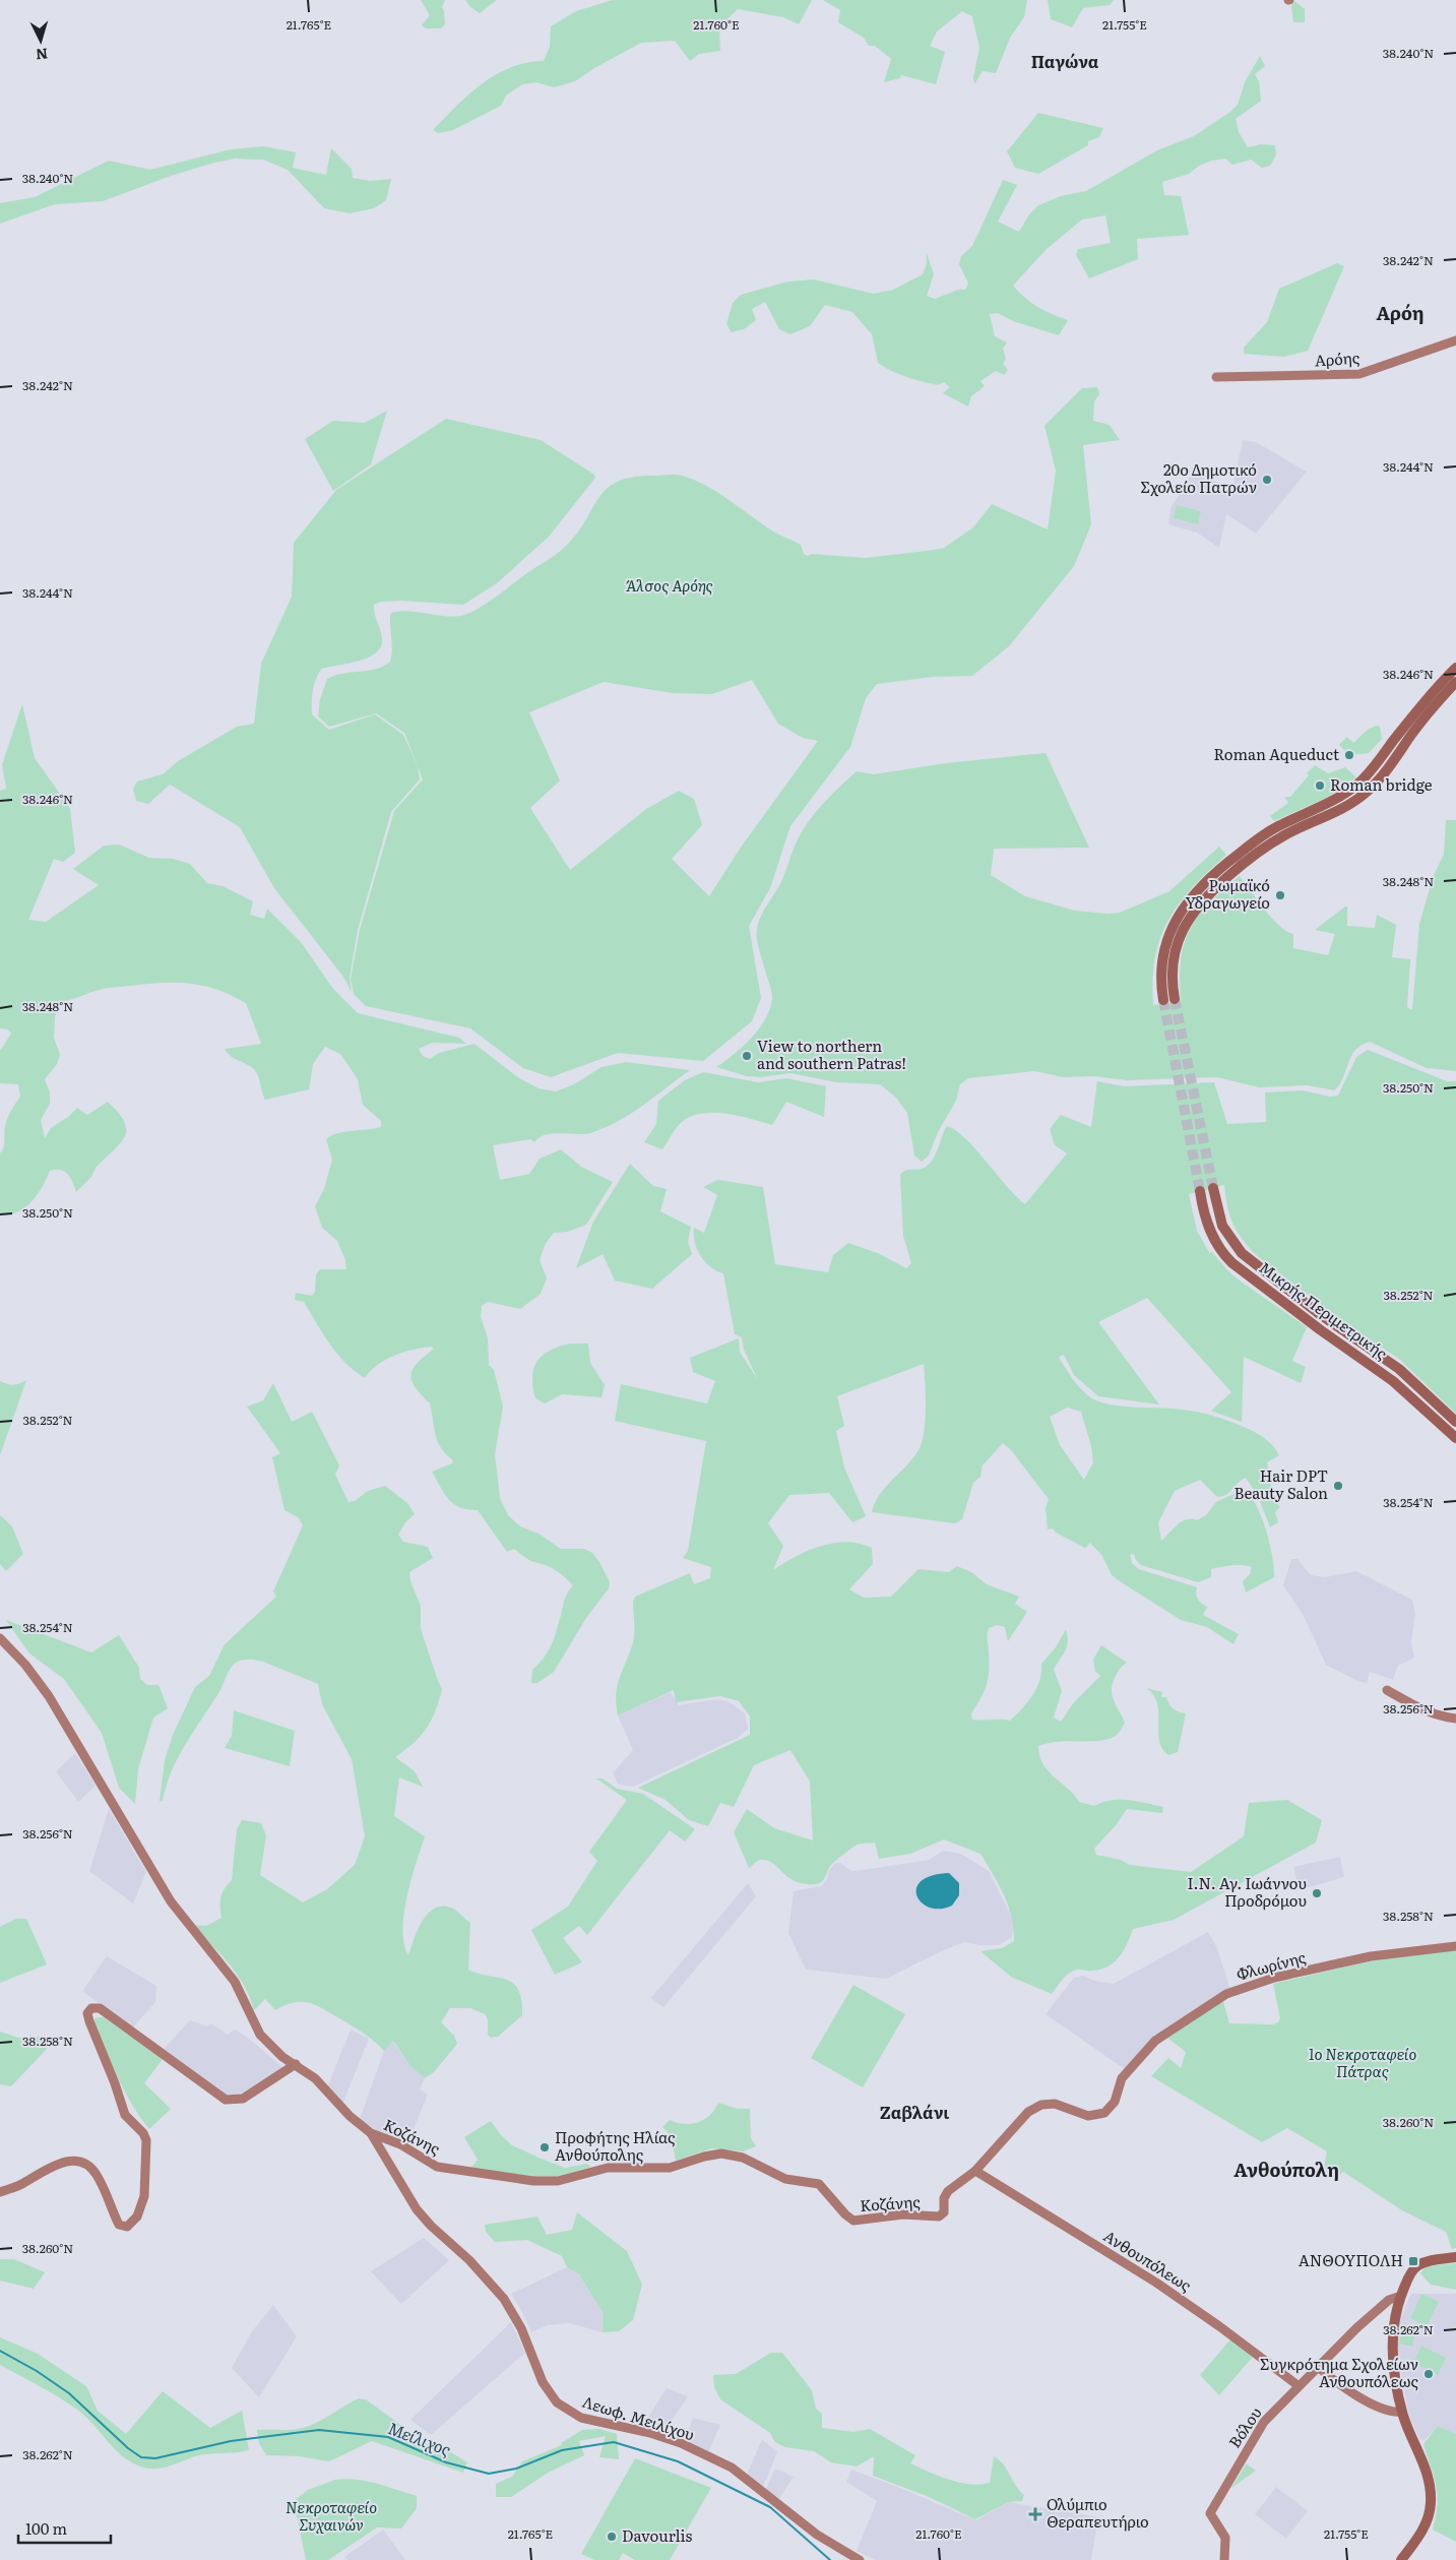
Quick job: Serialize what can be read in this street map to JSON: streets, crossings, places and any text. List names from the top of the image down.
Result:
{
  "streets": {
    "main road": ["Μικρής Περιμετρικής"],
    "street": [
      "Αρόης",
      "Φλωρίνης",
      "Κοζάνης",
      "Ανθουπόλεως",
      "Λεωφ. Μειλίχου",
      "Βόλου"
    ]
  },
  "crossings": [
    ["Φλωρίνης", "Κοζάνης"],
    ["Κοζάνης", "Ανθουπόλεως"],
    ["Κοζάνης", "Λεωφ. Μειλίχου"],
    ["Ανθουπόλεως", "Βόλου"]
  ],
  "districts": [
    "Παγώνα",
    "Αρόη",
    "Ζαβλάνι",
    "Ανθούπολη"
  ],
  "water": ["Μείλιχος"],
  "parks": ["Άλσος Αρόης", "1o Νεκροταφείο Πάτρας", "Νεκροταφείο Συχαινών"],
  "places": {
    "other": [
      "20ο Δημοτικό Σχολείο Πατρών",
      "Roman Aqueduct",
      "Roman bridge",
      "Ρωμαϊκό Υδραγωγείο",
      "View to northern and southern Patras!",
      "Hair DPT Beauty Salon",
      "Ι.Ν. Αγ. Ιωάννου Προδρόμου",
      "Προφήτης Ηλίας Ανθούπολης",
      "Συγκρότημα Σχολείων Ανθουπόλεως",
      "Davourlis"
    ],
    "transit": ["ΑΝΘΟΥΠΟΛΗ"],
    "health": ["Ολύμπιο Θεραπευτήριο"]
  },
  "scale_bar": "100 m",
  "north": "bottom",
  "coordinates": [
    "21.765°E",
    "21.760°E",
    "21.755°E",
    "38.240°N",
    "38.242°N",
    "38.244°N",
    "38.246°N",
    "38.248°N",
    "38.250°N",
    "38.252°N",
    "38.254°N",
    "38.256°N",
    "38.258°N",
    "38.260°N",
    "38.262°N"
  ]
}
